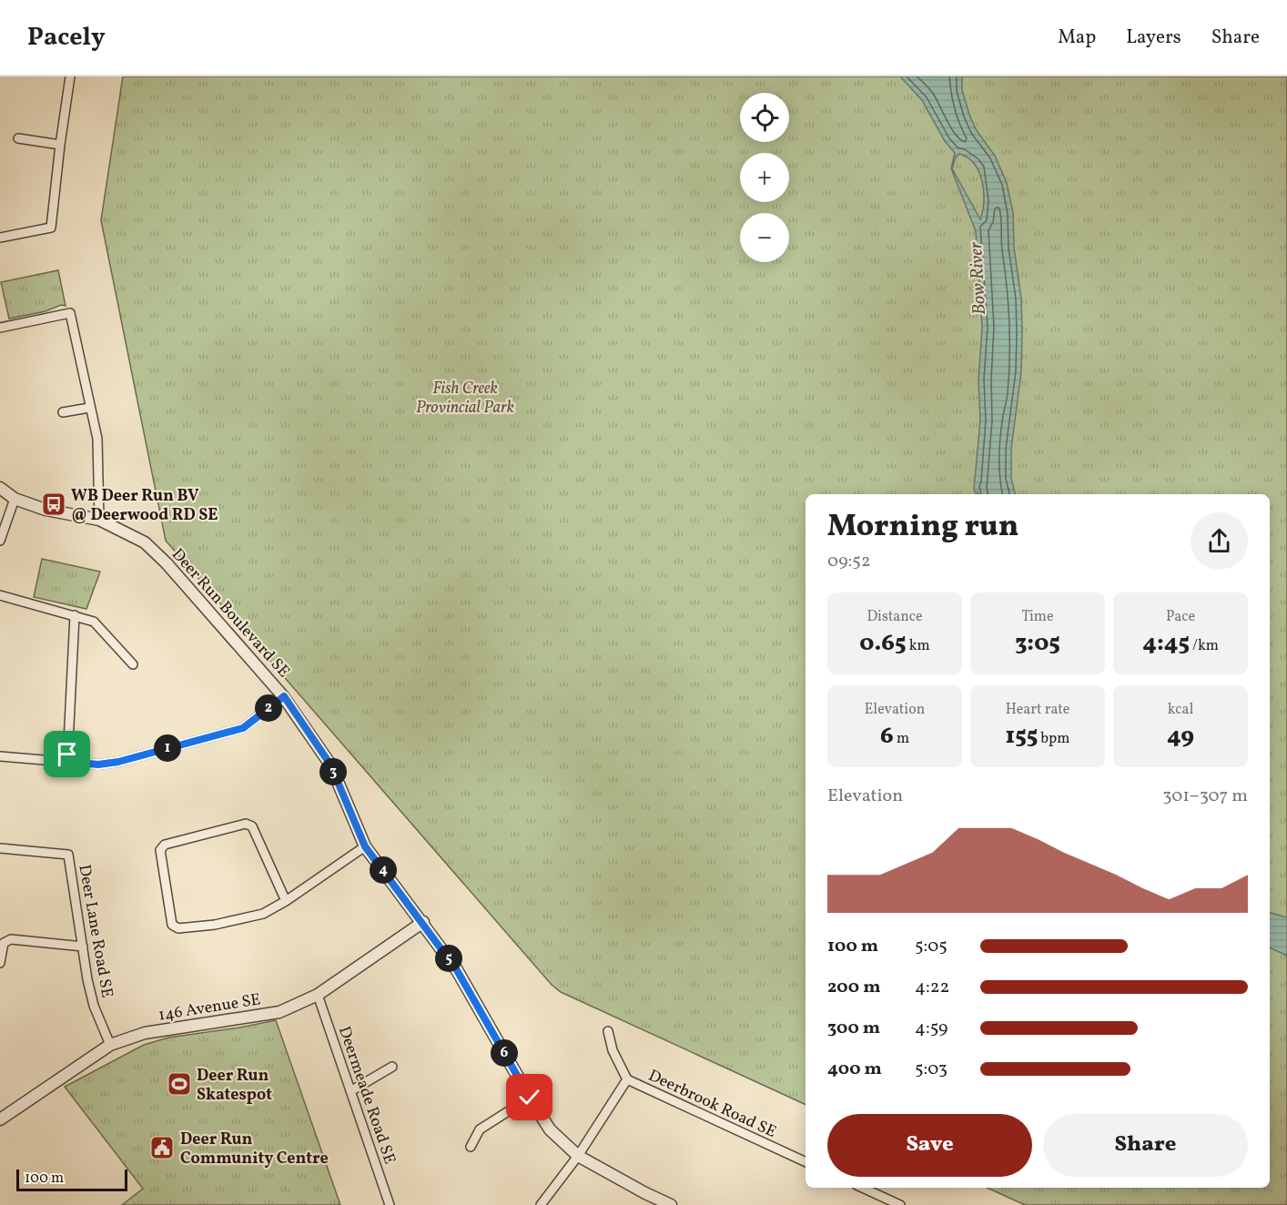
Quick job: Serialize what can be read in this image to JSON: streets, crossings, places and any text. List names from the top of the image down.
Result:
{
  "streets": {
    "street": [
      "Deer Run Boulevard SE",
      "Deer Lane Road SE",
      "146 Avenue SE",
      "Deermeade Road SE",
      "Deerbrook Road SE"
    ]
  },
  "crossings": [
    ["Deer Run Boulevard SE", "146 Avenue SE"],
    ["Deer Run Boulevard SE", "Deerbrook Road SE"],
    ["Deer Lane Road SE", "146 Avenue SE"],
    ["146 Avenue SE", "Deermeade Road SE"]
  ],
  "water": ["Bow River"],
  "parks": ["Fish Creek Provincial Park"],
  "places": {
    "bus stop": ["WB Deer Run BV @ Deerwood RD SE"],
    "sports": ["Deer Run Skatespot"],
    "public building": ["Deer Run Community Centre"]
  },
  "scale_bar": "100 m",
  "page": {
    "header": "Pacely",
    "nav": ["Map", "Layers", "Share"],
    "map_buttons": ["+", "−"],
    "heading": ["Morning run", "09:52"],
    "stats": [
      ["Distance", "0.65 km"],
      ["Time", "3:05"],
      ["Pace", "4:45 /km"],
      ["Elevation", "6 m"],
      ["Heart rate", "155 bpm"],
      ["kcal", "49"]
    ],
    "pins": [
      "2",
      "1",
      "3",
      "4",
      "5",
      "6"
    ],
    "chart": ["Elevation", "301–307 m"],
    "list": [
      {
        "name": "100 m",
        "note": "5:05"
      },
      {
        "name": "200 m",
        "note": "4:22"
      },
      {
        "name": "300 m",
        "note": "4:59"
      },
      {
        "name": "400 m",
        "note": "5:03"
      }
    ],
    "buttons": ["Save", "Share"],
    "scale": "100 m"
  }
}
